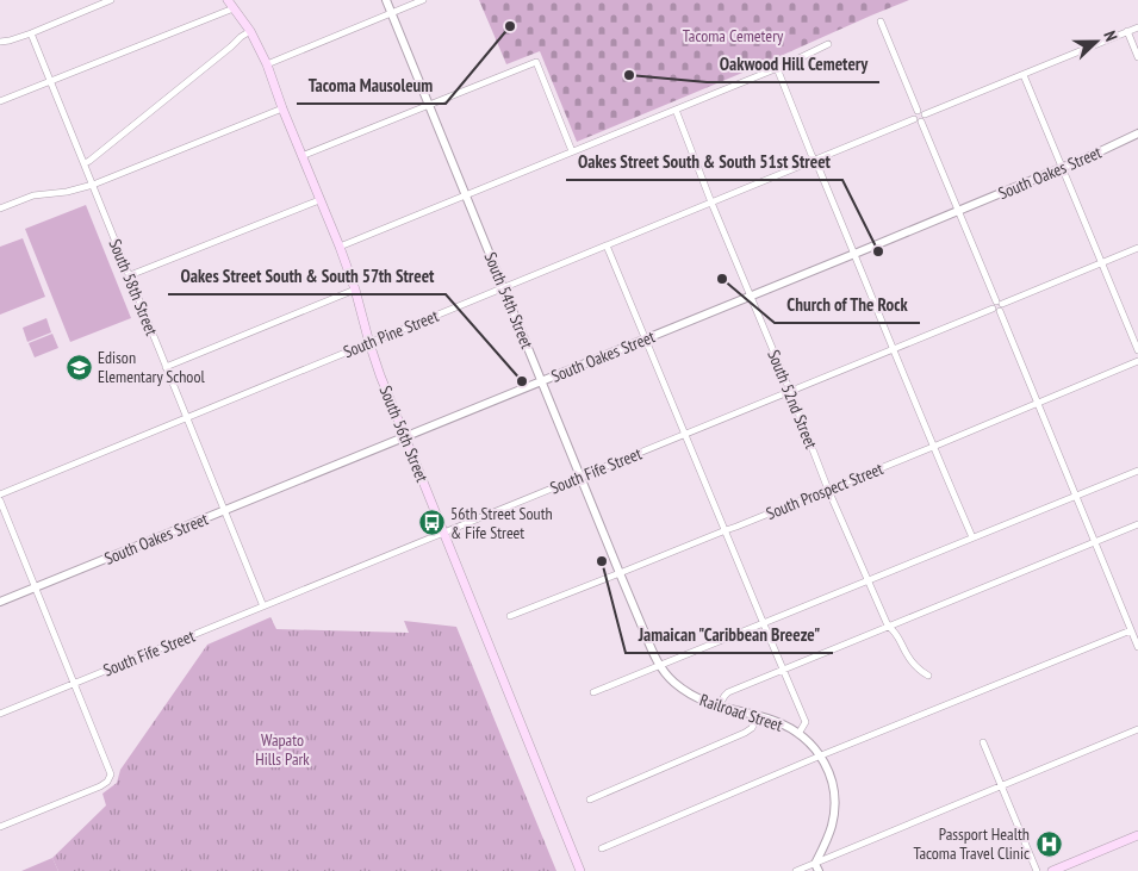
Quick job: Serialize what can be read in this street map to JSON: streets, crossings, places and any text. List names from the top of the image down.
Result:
{
  "streets": {
    "main road": ["South 56th Street"],
    "street": [
      "South Oakes Street",
      "South 58th Street",
      "South 54th Street",
      "South Pine Street",
      "South 52nd Street",
      "South Fife Street",
      "South Prospect Street",
      "Railroad Street"
    ]
  },
  "crossings": [
    ["South Oakes Street", "South 58th Street"],
    ["South Oakes Street", "South 54th Street"],
    ["South Oakes Street", "South 52nd Street"],
    ["South Oakes Street", "South 56th Street"],
    ["South 58th Street", "South Pine Street"],
    ["South 58th Street", "South Fife Street"],
    ["South 54th Street", "South Pine Street"],
    ["South 54th Street", "South Fife Street"],
    ["South 54th Street", "South Prospect Street"],
    ["South 54th Street", "Railroad Street"],
    ["South Pine Street", "South 52nd Street"],
    ["South Pine Street", "South 56th Street"],
    ["South 52nd Street", "South Fife Street"],
    ["South 52nd Street", "South Prospect Street"],
    ["South 56th Street", "South Fife Street"]
  ],
  "parks": ["Tacoma Cemetery", "Wapato Hills Park"],
  "places": {
    "other": [
      "Tacoma Mausoleum",
      "Oakwood Hill Cemetery",
      "Oakes Street South & South 51st Street",
      "Church of The Rock",
      "Oakes Street South & South 57th Street",
      "Jamaican \"Caribbean Breeze\""
    ],
    "school or university": ["Edison Elementary School"],
    "bus stop": ["56th Street South & Fife Street"],
    "hospital": ["Passport Health Tacoma Travel Clinic"]
  },
  "north": "right"
}
